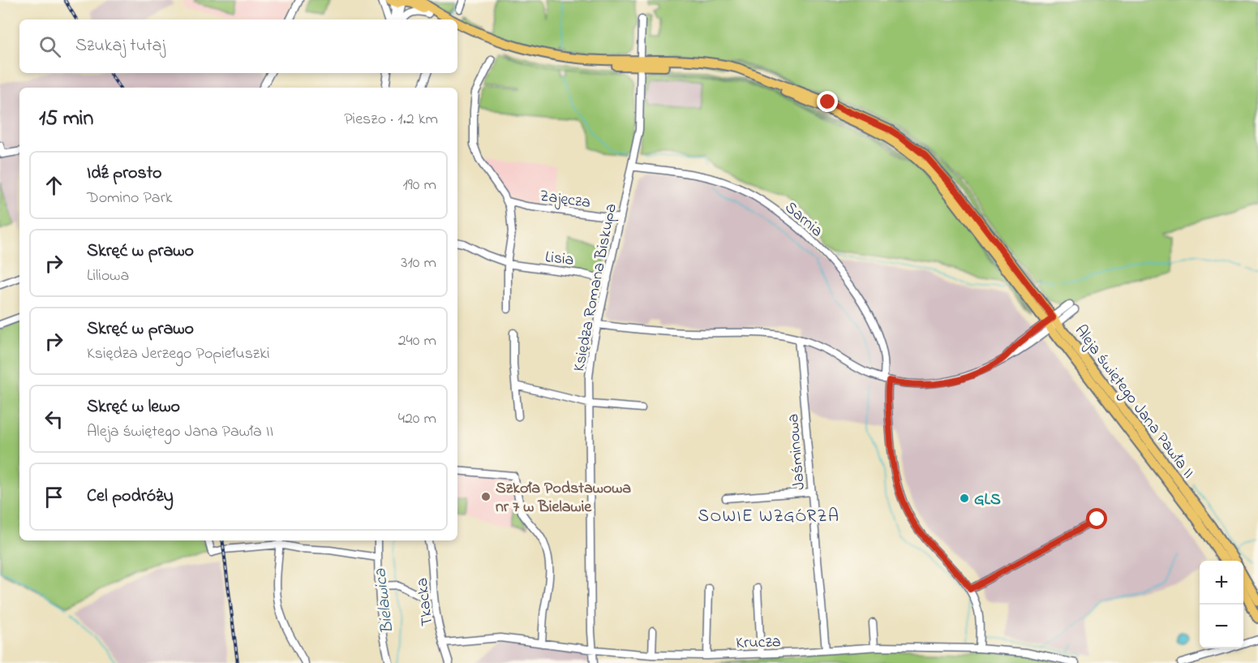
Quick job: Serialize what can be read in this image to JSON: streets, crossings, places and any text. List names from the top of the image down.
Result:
{
  "streets": {
    "main road": ["Aleja świętego Jana Pawła II"],
    "street": [
      "Zajęcza",
      "Sarnia",
      "Lisia",
      "Księdza Romana Biskupa",
      "Jaśminowa",
      "Tkacka",
      "Krucza"
    ]
  },
  "crossings": [
    ["Zajęcza", "Księdza Romana Biskupa"],
    ["Sarnia", "Księdza Romana Biskupa"],
    ["Sarnia", "Krucza"],
    ["Lisia", "Księdza Romana Biskupa"],
    ["Księdza Romana Biskupa", "Aleja świętego Jana Pawła II"],
    ["Księdza Romana Biskupa", "Krucza"],
    ["Jaśminowa", "Krucza"],
    ["Tkacka", "Krucza"]
  ],
  "districts": ["SOWIE WZGÓRZA"],
  "water": ["Bielawica"],
  "places": ["Szkoła Podstawowa nr 7 w Bielawie", "GLS"],
  "page": {
    "search": "Szukaj tutaj",
    "heading": ["15 min", "Pieszo · 1.2 km"],
    "list": [
      ["Idź prosto", "Domino Park", "190 m"],
      ["Skręć w prawo", "Liliowa", "310 m"],
      ["Skręć w prawo", "Księdza Jerzego Popiełuszki", "240 m"],
      ["Skręć w lewo", "Aleja świętego Jana Pawła II", "420 m"],
      "Cel podróży"
    ],
    "map_buttons": ["+", "−"]
  }
}
